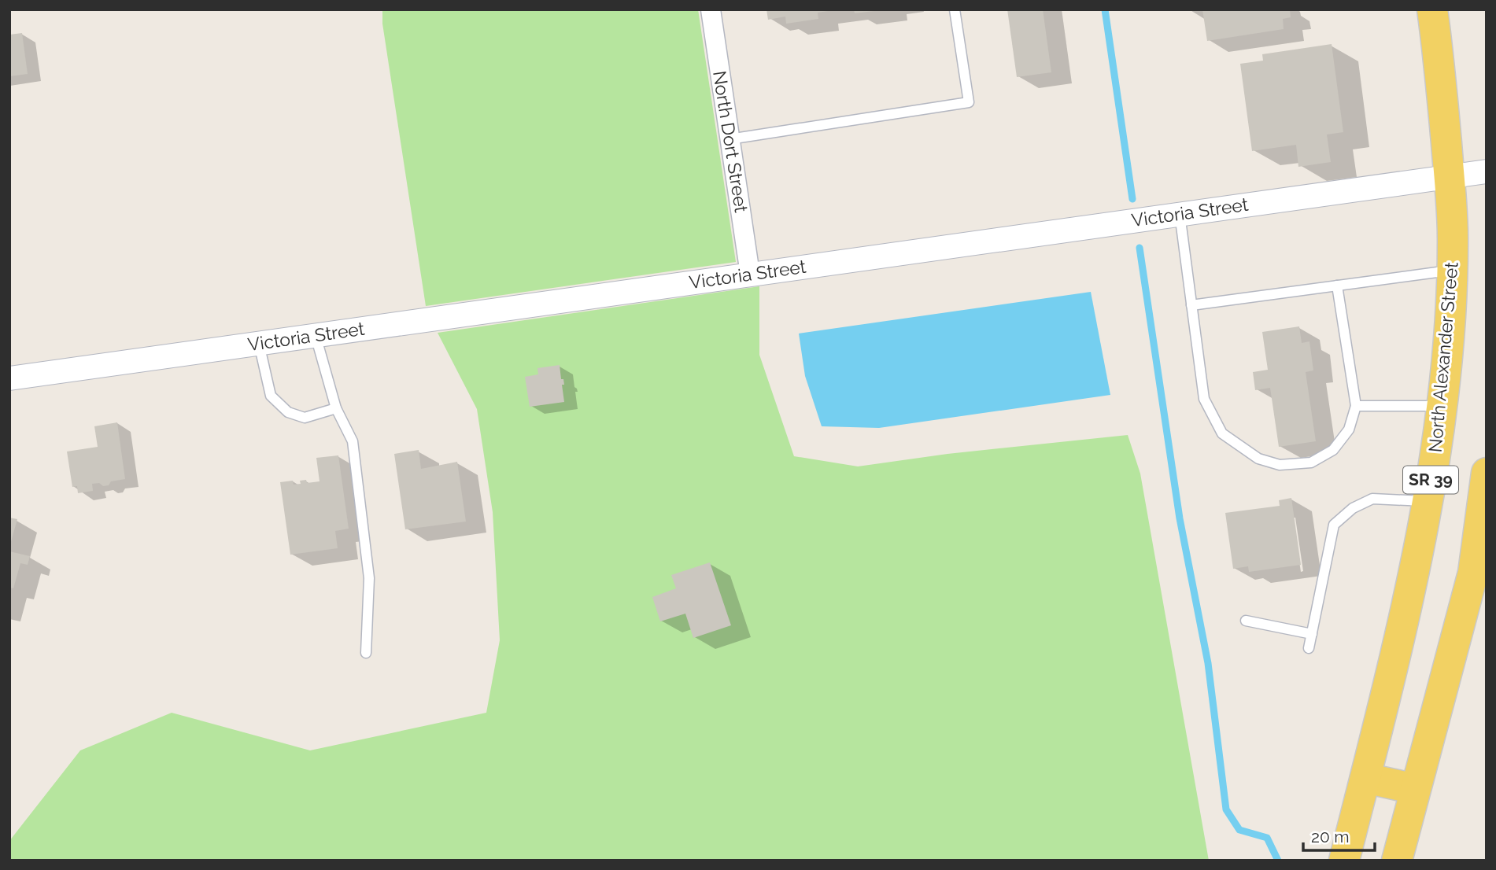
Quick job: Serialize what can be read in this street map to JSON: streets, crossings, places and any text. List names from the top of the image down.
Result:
{
  "streets": {
    "main road": ["North Alexander Street", "SR 39"],
    "street": ["North Dort Street", "Victoria Street"]
  },
  "crossings": [
    ["North Dort Street", "Victoria Street"],
    ["Victoria Street", "North Alexander Street"]
  ],
  "scale_bar": "20 m"
}
